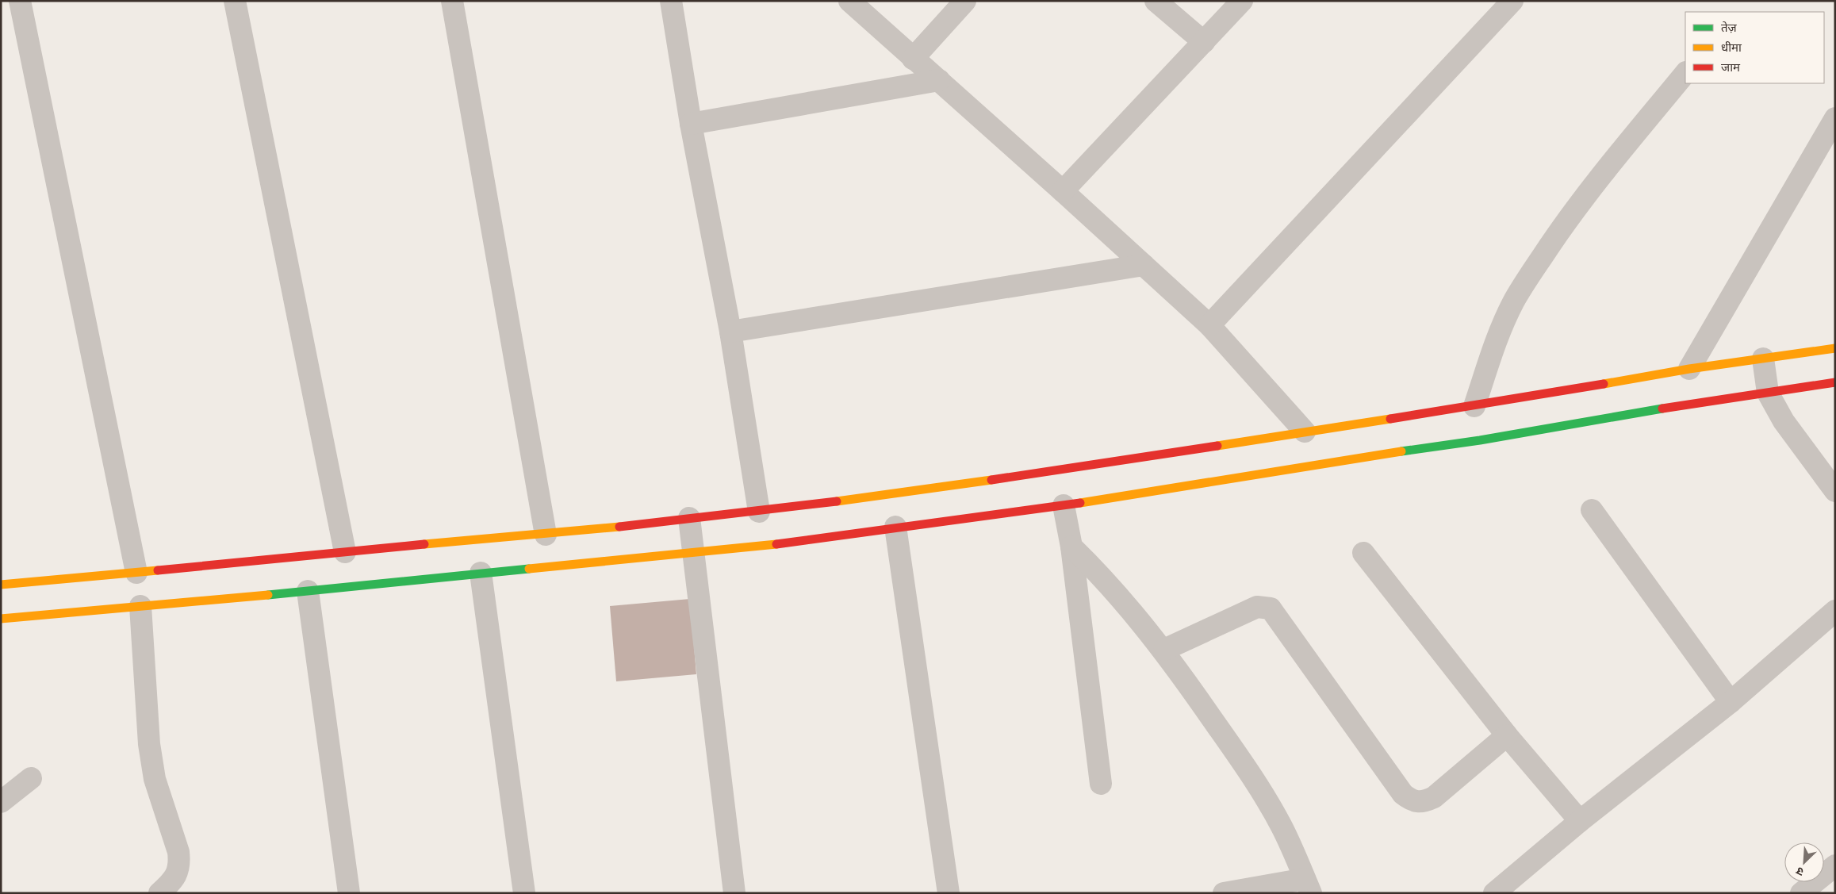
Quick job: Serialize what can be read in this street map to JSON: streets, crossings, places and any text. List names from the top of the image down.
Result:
{
  "legend": ["तेज़", "धीमा", "जाम"],
  "north": "bottom left"
}
